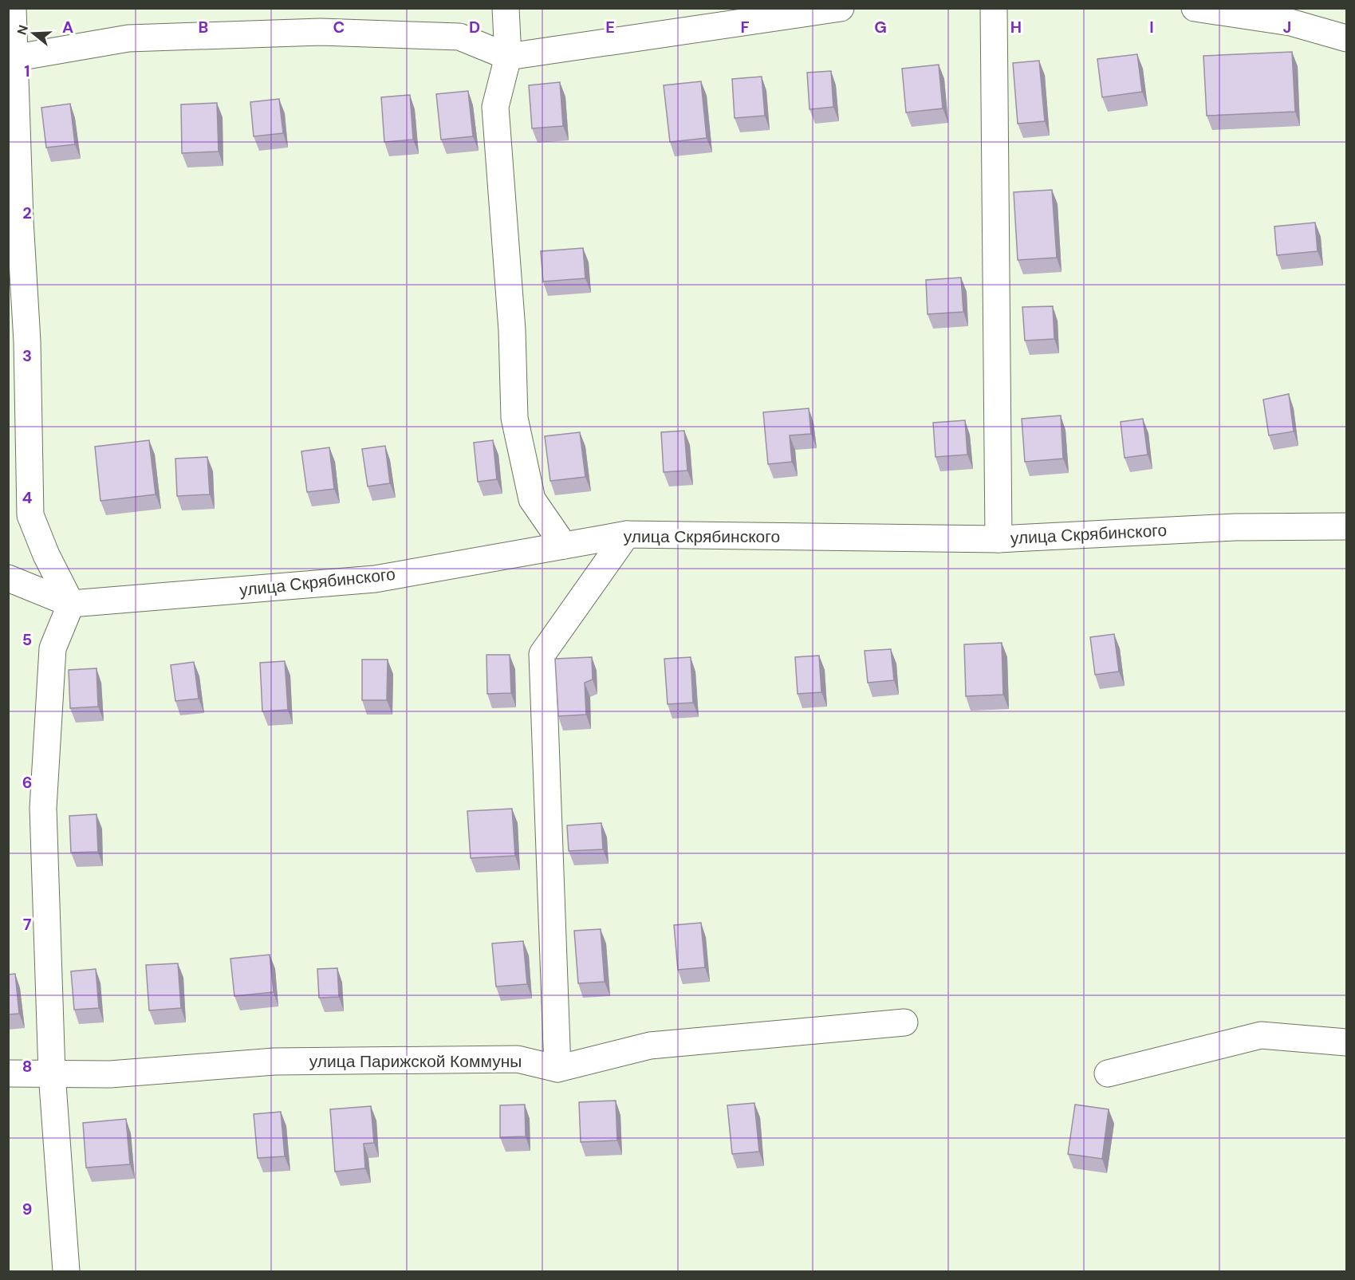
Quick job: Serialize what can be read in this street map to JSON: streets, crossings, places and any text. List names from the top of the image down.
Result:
{
  "streets": {
    "street": ["улица Скрябинского", "улица Парижской Коммуны"]
  },
  "north": "left",
  "grid": {
    "columns": [
      "A",
      "B",
      "C",
      "D",
      "E",
      "F",
      "G",
      "H",
      "I",
      "J"
    ],
    "rows": [
      "1",
      "2",
      "3",
      "4",
      "5",
      "6",
      "7",
      "8",
      "9"
    ]
  }
}
